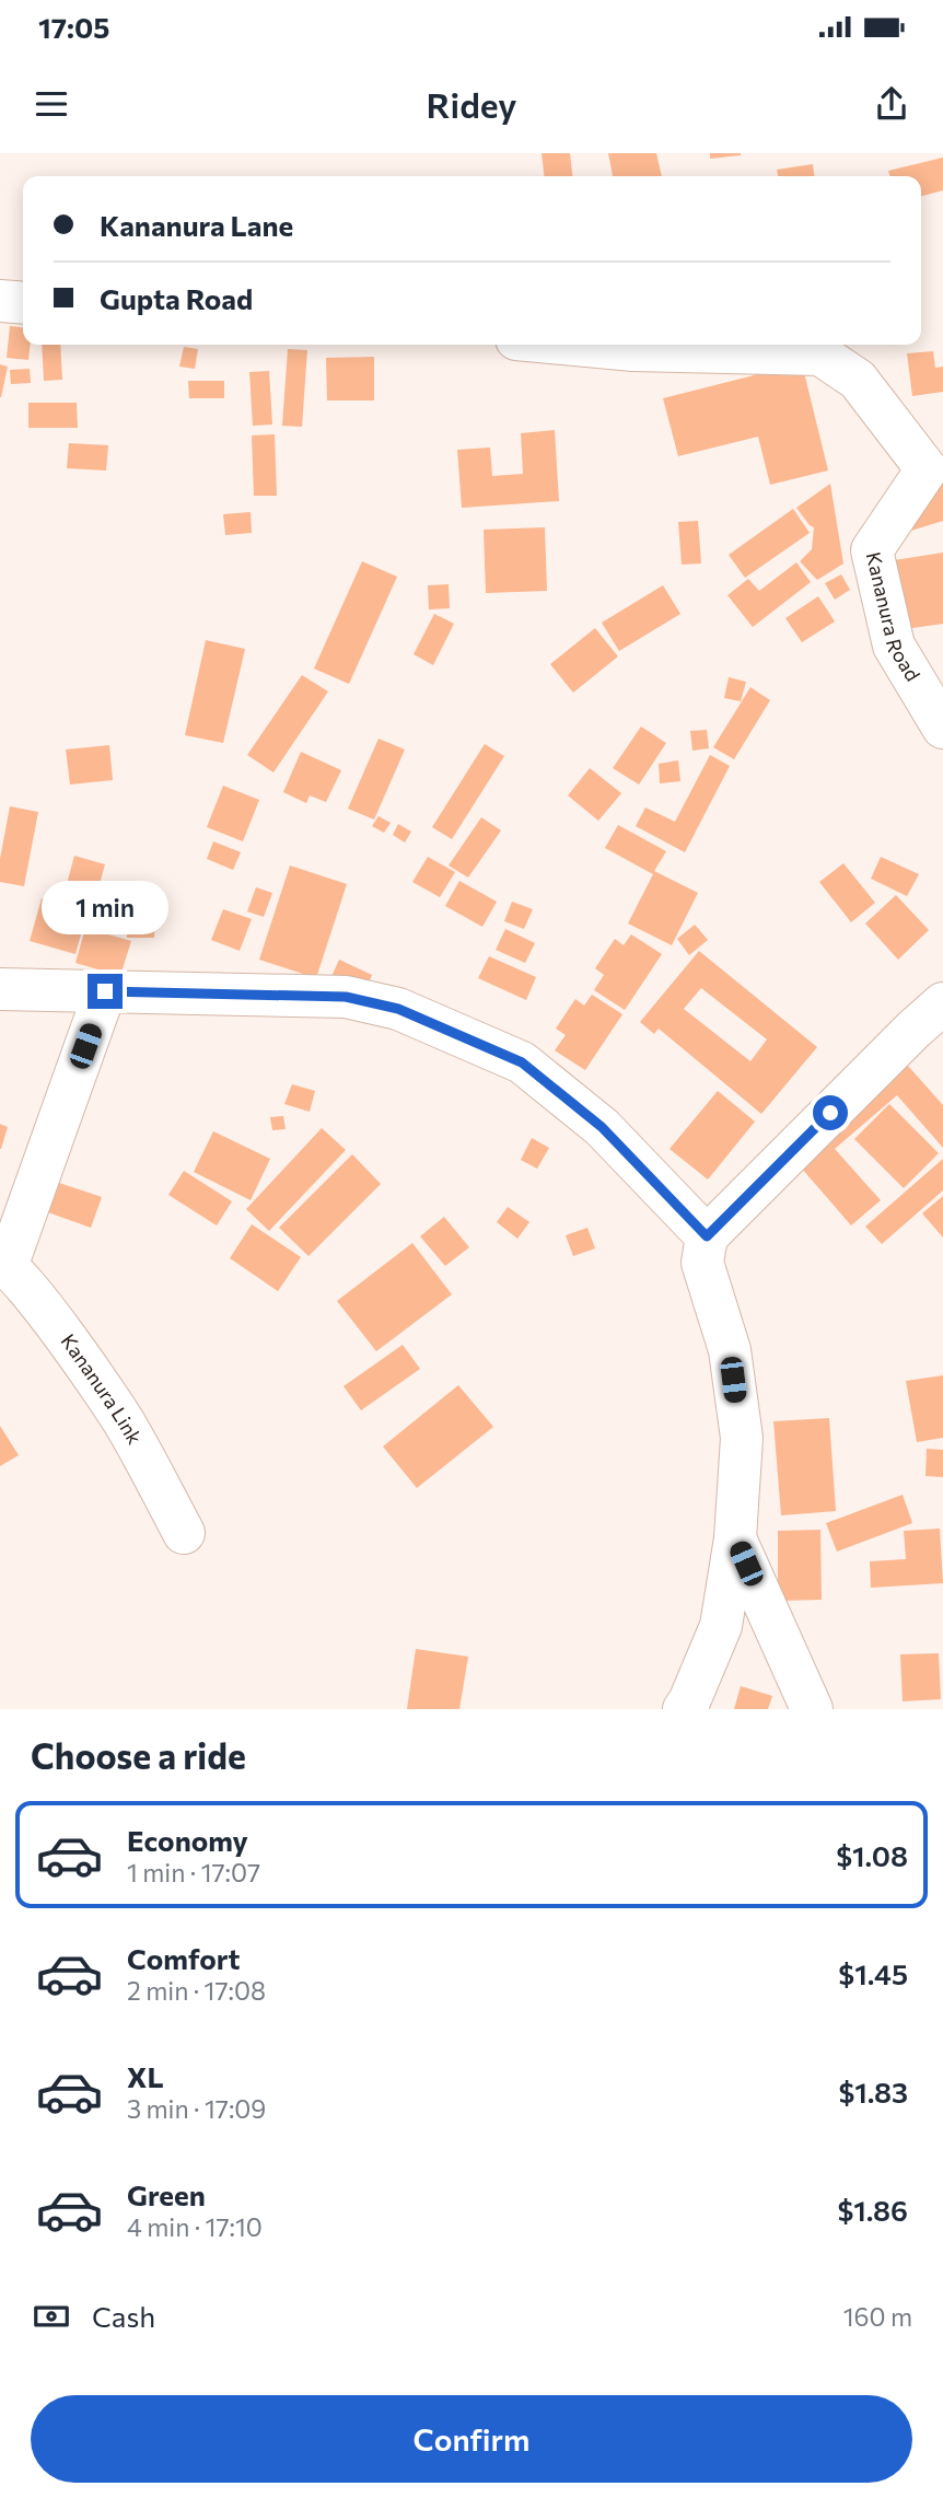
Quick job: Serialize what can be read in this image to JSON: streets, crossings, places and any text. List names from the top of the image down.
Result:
{
  "streets": {
    "street": ["Kananura Road", "Kananura Link"]
  },
  "page": {
    "status": "17:05",
    "header": "Ridey",
    "banner": ["Kananura Lane", "Gupta Road"],
    "bubble": "1 min",
    "heading": "Choose a ride",
    "list": [
      {
        "name": "Economy",
        "note": "1 min · 17:07",
        "value": "$1.08"
      },
      {
        "name": "Comfort",
        "note": "2 min · 17:08",
        "value": "$1.45"
      },
      {
        "name": "XL",
        "note": "3 min · 17:09",
        "value": "$1.83"
      },
      {
        "name": "Green",
        "note": "4 min · 17:10",
        "value": "$1.86"
      }
    ],
    "pay": ["Cash", "160 m"],
    "buttons": "Confirm"
  }
}
